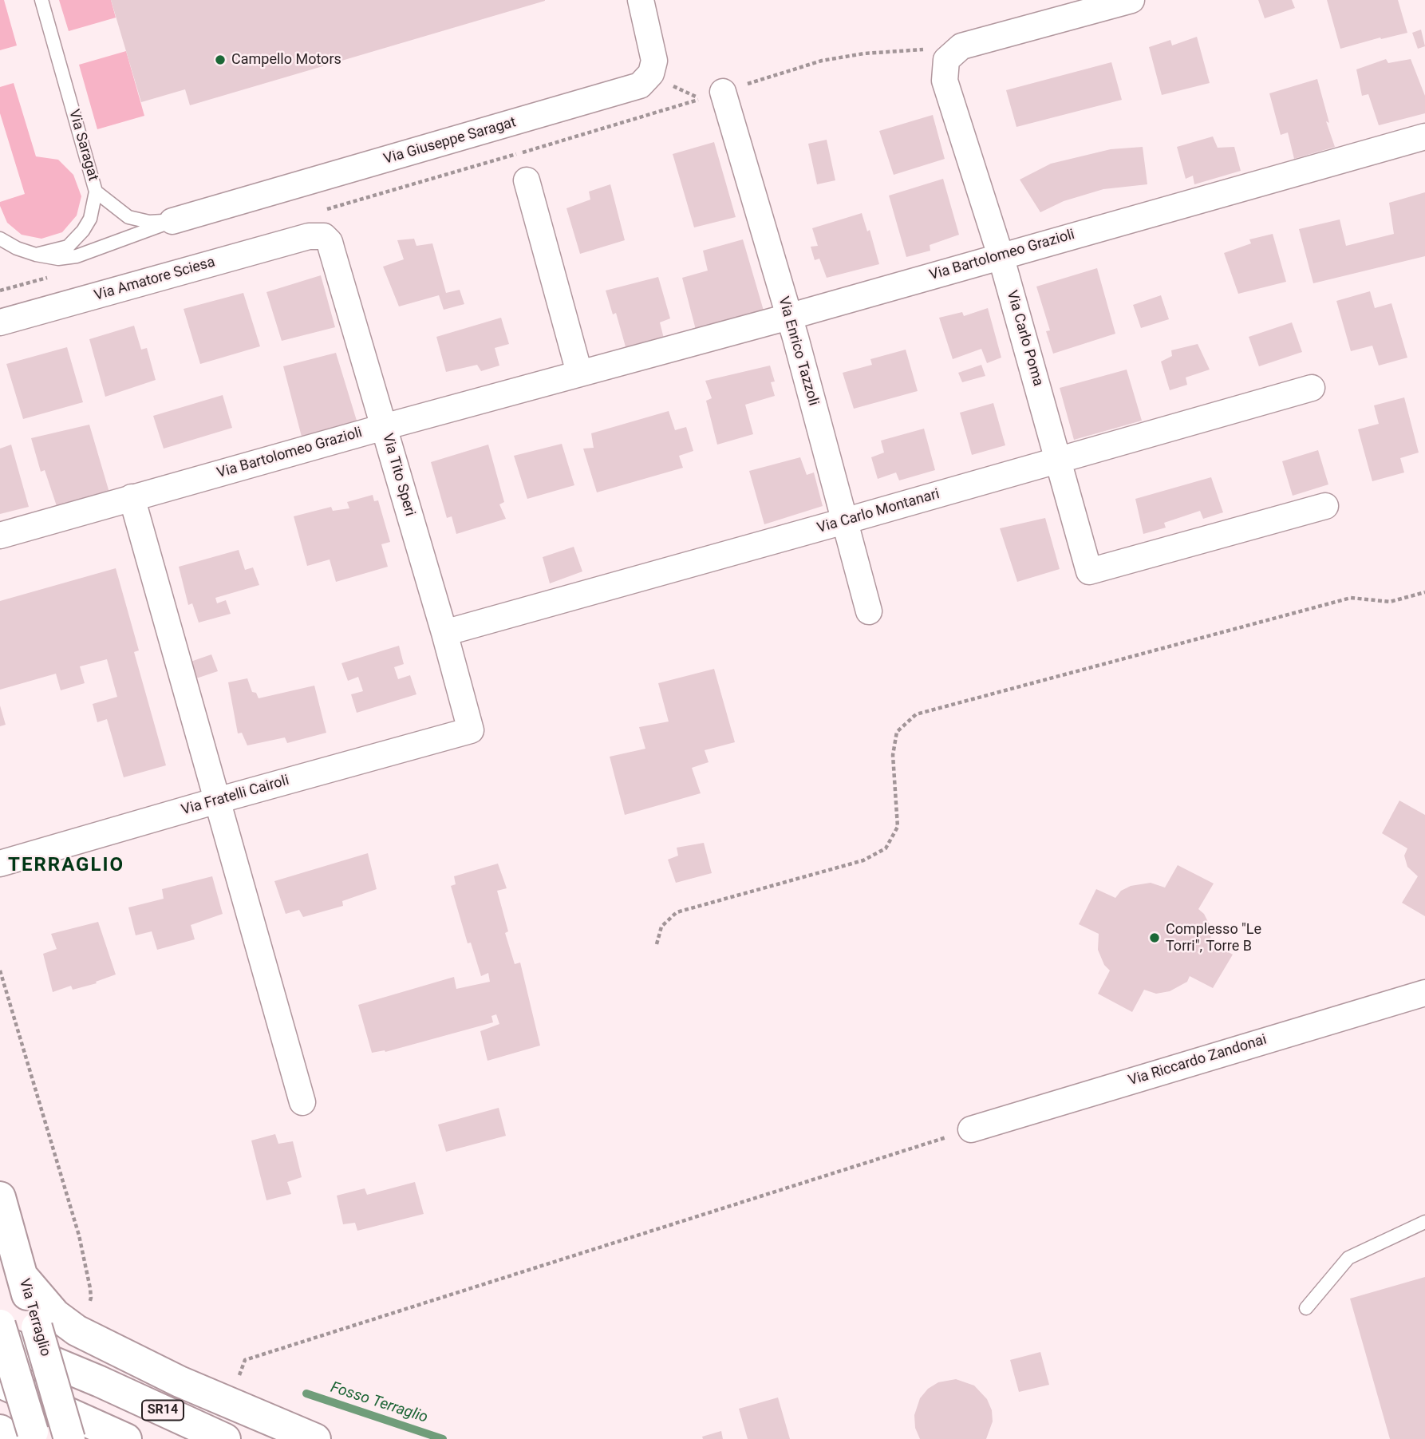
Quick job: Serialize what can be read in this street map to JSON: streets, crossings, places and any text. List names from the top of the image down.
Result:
{
  "streets": {
    "main road": ["Via Terraglio", "SR14"],
    "street": [
      "Via Giuseppe Saragat",
      "Via Bartolomeo Grazioli",
      "Via Amatore Sciesa",
      "Via Carlo Poma",
      "Via Enrico Tazzoli",
      "Via Tito Speri",
      "Via Carlo Montanari",
      "Via Fratelli Cairoli",
      "Via Riccardo Zandonai"
    ],
    "lane": ["Via Saragat"]
  },
  "crossings": [
    ["Via Bartolomeo Grazioli", "Via Carlo Poma"],
    ["Via Bartolomeo Grazioli", "Via Enrico Tazzoli"],
    ["Via Bartolomeo Grazioli", "Via Tito Speri"],
    ["Via Amatore Sciesa", "Via Tito Speri"],
    ["Via Carlo Poma", "Via Carlo Montanari"],
    ["Via Enrico Tazzoli", "Via Carlo Montanari"],
    ["Via Tito Speri", "Via Carlo Montanari"],
    ["Via Tito Speri", "Via Fratelli Cairoli"],
    ["Via Terraglio", "SR14"]
  ],
  "districts": ["TERRAGLIO"],
  "water": ["Fosso Terraglio"],
  "places": ["Campello Motors", "Complesso \"Le Torri\", Torre B"]
}
